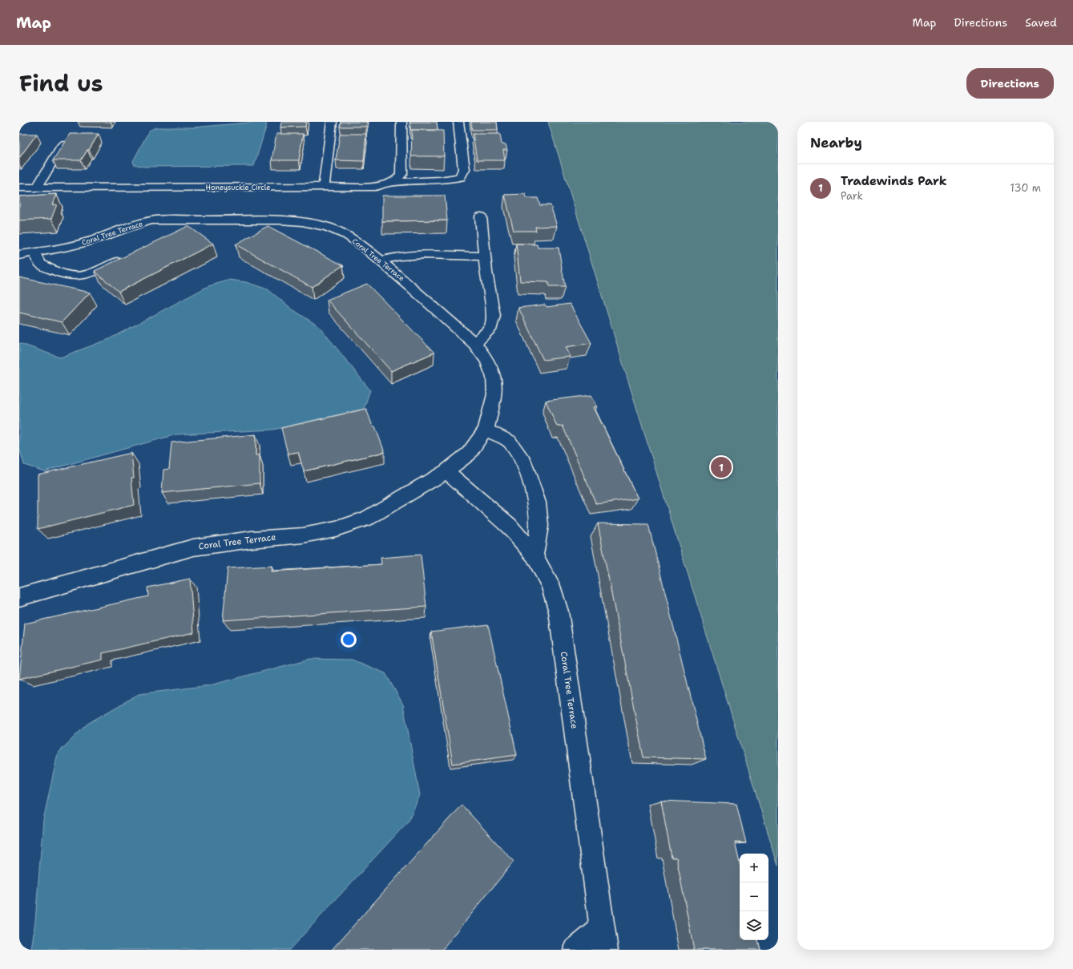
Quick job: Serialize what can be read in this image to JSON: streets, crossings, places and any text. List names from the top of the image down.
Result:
{
  "streets": {
    "street": ["Honeysuckle Circle", "Coral Tree Terrace"]
  },
  "page": {
    "header": "Map",
    "nav": ["Map", "Directions", "Saved"],
    "title": "Find us",
    "buttons": "Directions",
    "heading": "Nearby",
    "list": [
      {
        "mark": "1",
        "name": "Tradewinds Park",
        "note": "Park",
        "value": "130 m"
      }
    ],
    "pins": "1",
    "map_buttons": ["+", "−"]
  }
}
